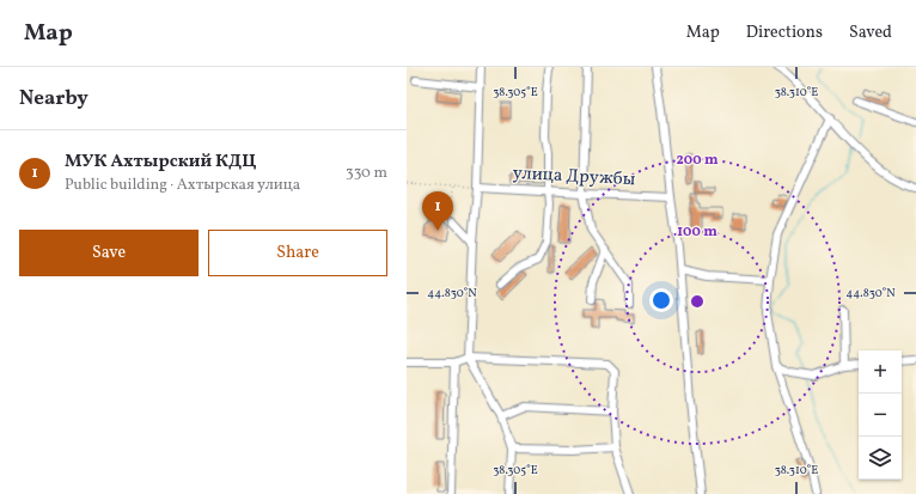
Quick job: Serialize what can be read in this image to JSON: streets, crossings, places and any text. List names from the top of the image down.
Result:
{
  "streets": {
    "street": ["улица Дружбы"]
  },
  "page": {
    "header": "Map",
    "nav": ["Map", "Directions", "Saved"],
    "heading": "Nearby",
    "list": [
      {
        "mark": "1",
        "name": "МУК Ахтырский КДЦ",
        "note": "Public building · Ахтырская улица",
        "value": "330 m"
      }
    ],
    "pins": "1",
    "buttons": ["Save", "Share"],
    "map_buttons": ["+", "−"]
  },
  "coordinates": ["38.305°E", "38.310°E", "44.830°N"],
  "rings": ["200 m", "100 m"]
}
